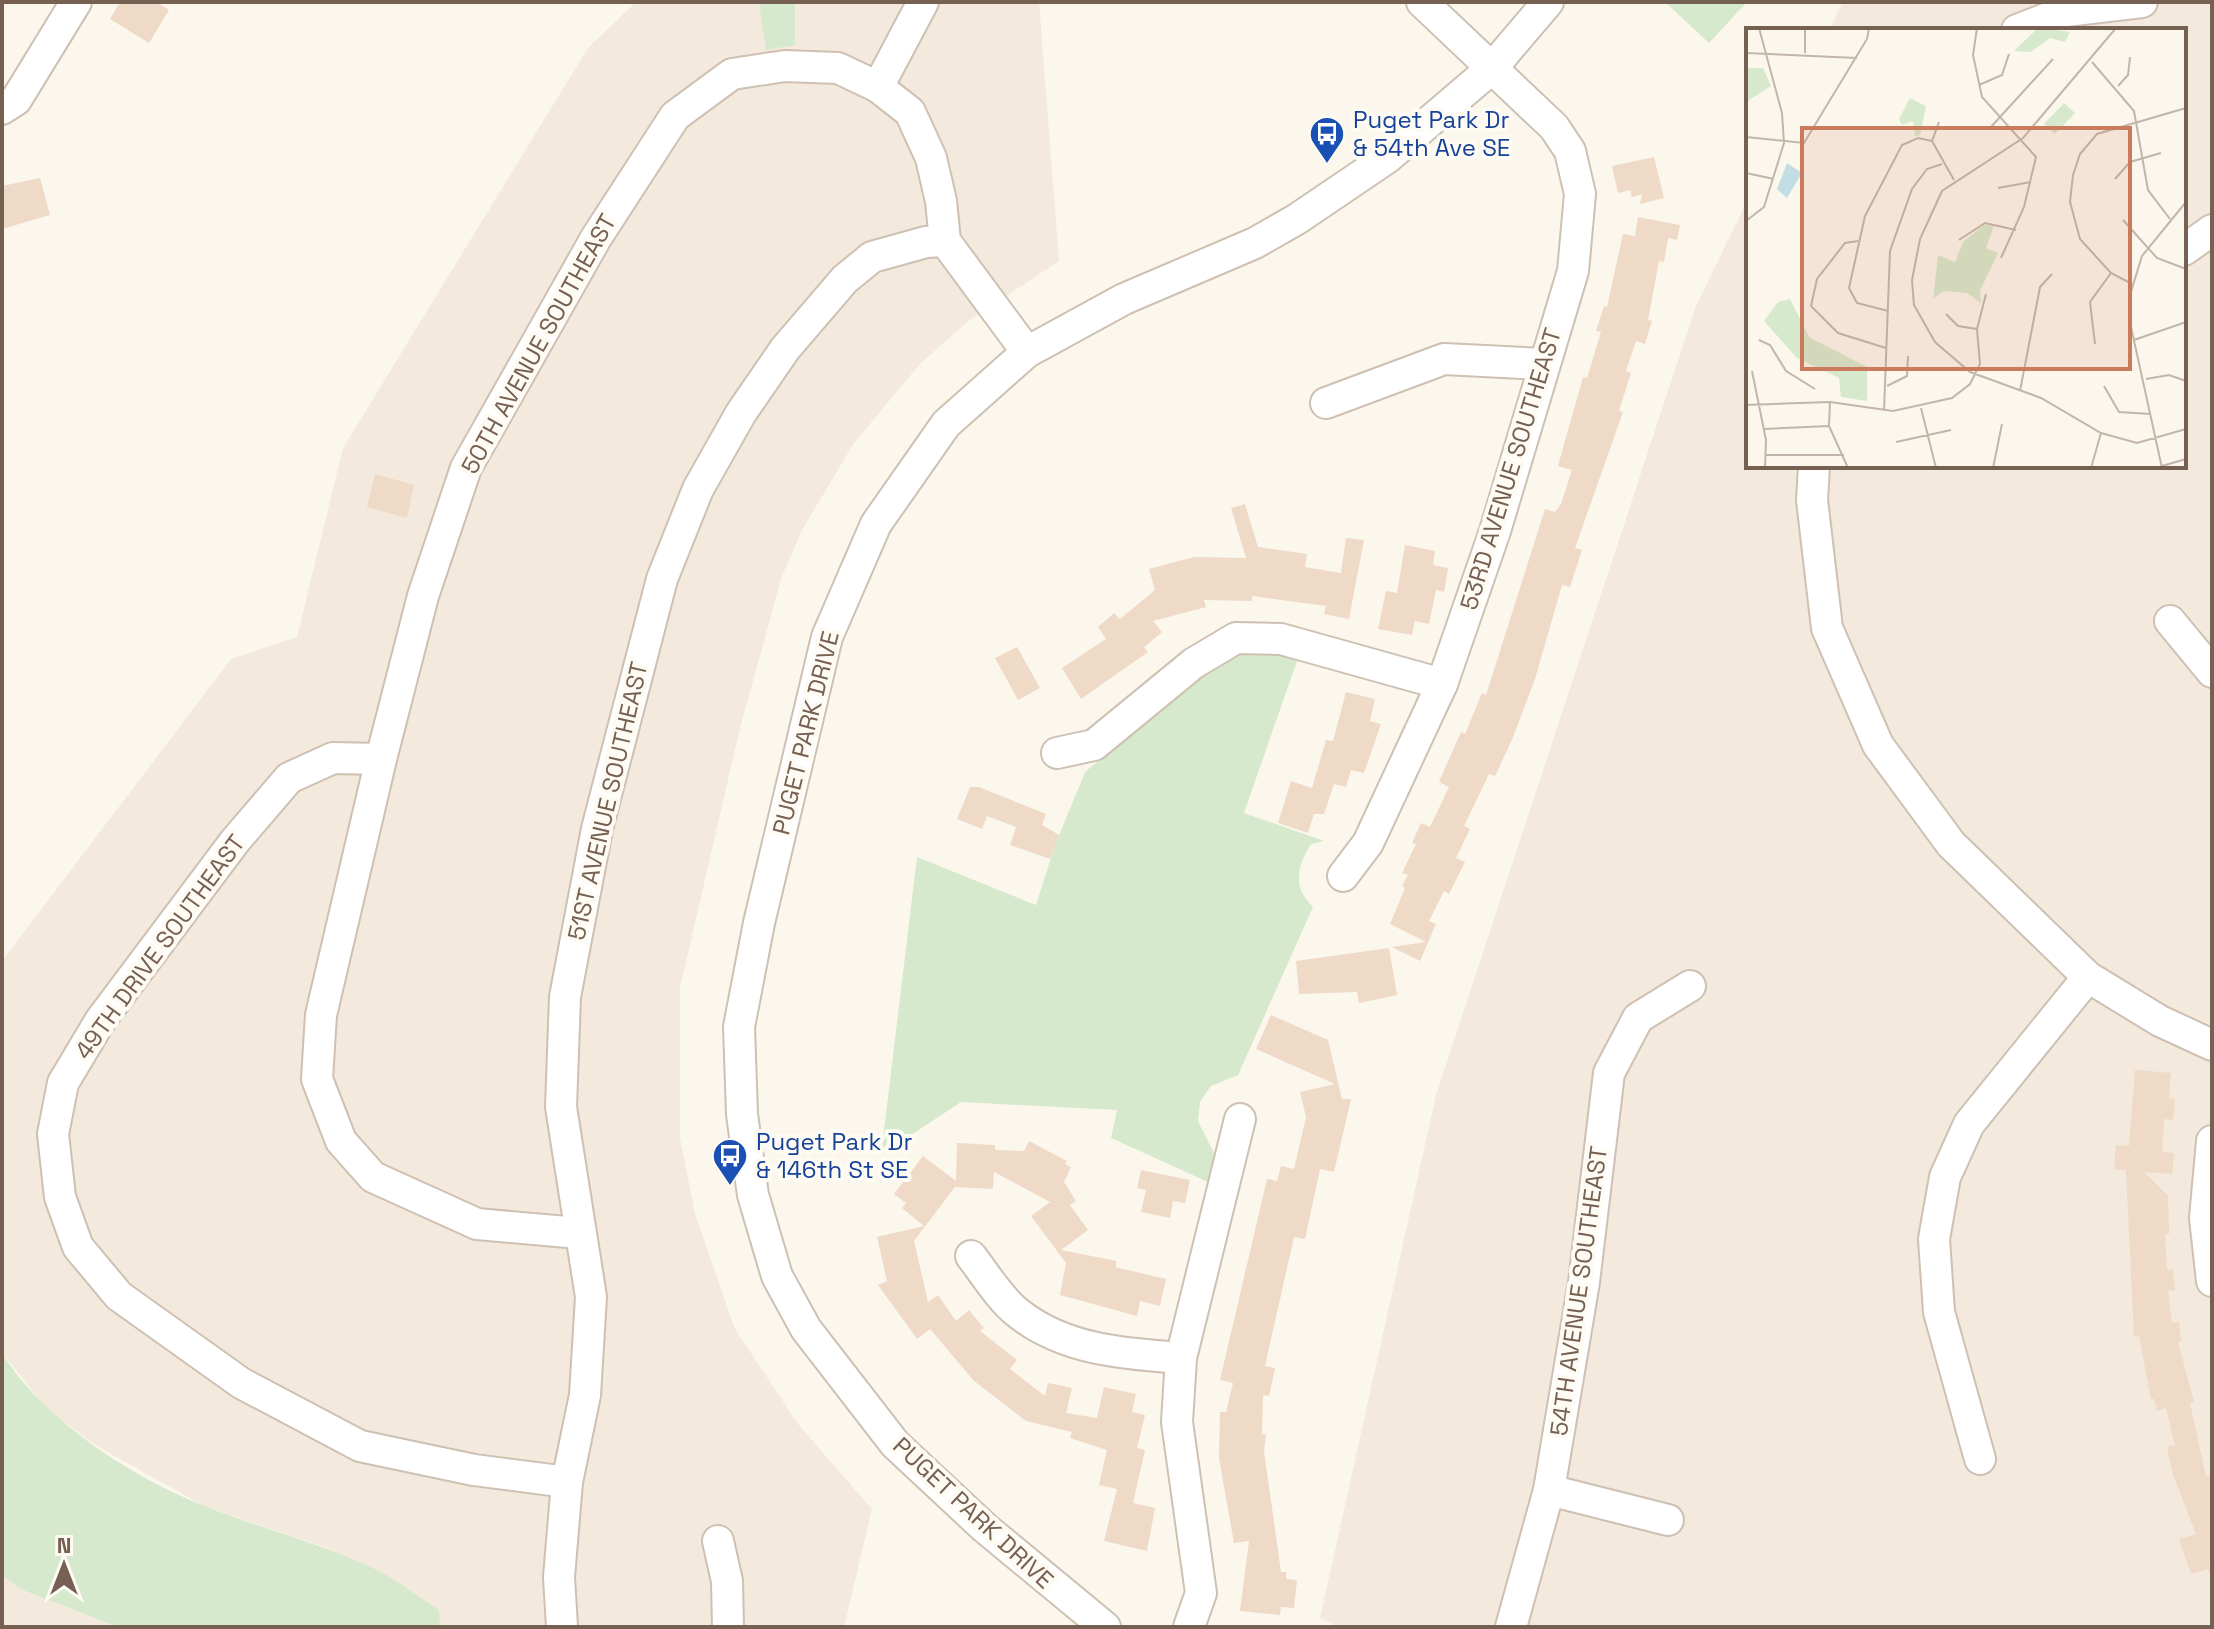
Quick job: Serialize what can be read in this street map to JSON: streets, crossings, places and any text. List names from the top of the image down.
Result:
{
  "streets": {
    "street": [
      "50TH AVENUE SOUTHEAST",
      "53RD AVENUE SOUTHEAST",
      "PUGET PARK DRIVE",
      "51ST AVENUE SOUTHEAST",
      "49TH DRIVE SOUTHEAST",
      "54TH AVENUE SOUTHEAST"
    ]
  },
  "crossings": [
    ["50TH AVENUE SOUTHEAST", "51ST AVENUE SOUTHEAST"],
    ["50TH AVENUE SOUTHEAST", "49TH DRIVE SOUTHEAST"],
    ["53RD AVENUE SOUTHEAST", "PUGET PARK DRIVE"],
    ["51ST AVENUE SOUTHEAST", "49TH DRIVE SOUTHEAST"]
  ],
  "places": {
    "bus stop": ["Puget Park Dr & 54th Ave SE", "Puget Park Dr & 146th St SE"]
  },
  "north": "top"
}
